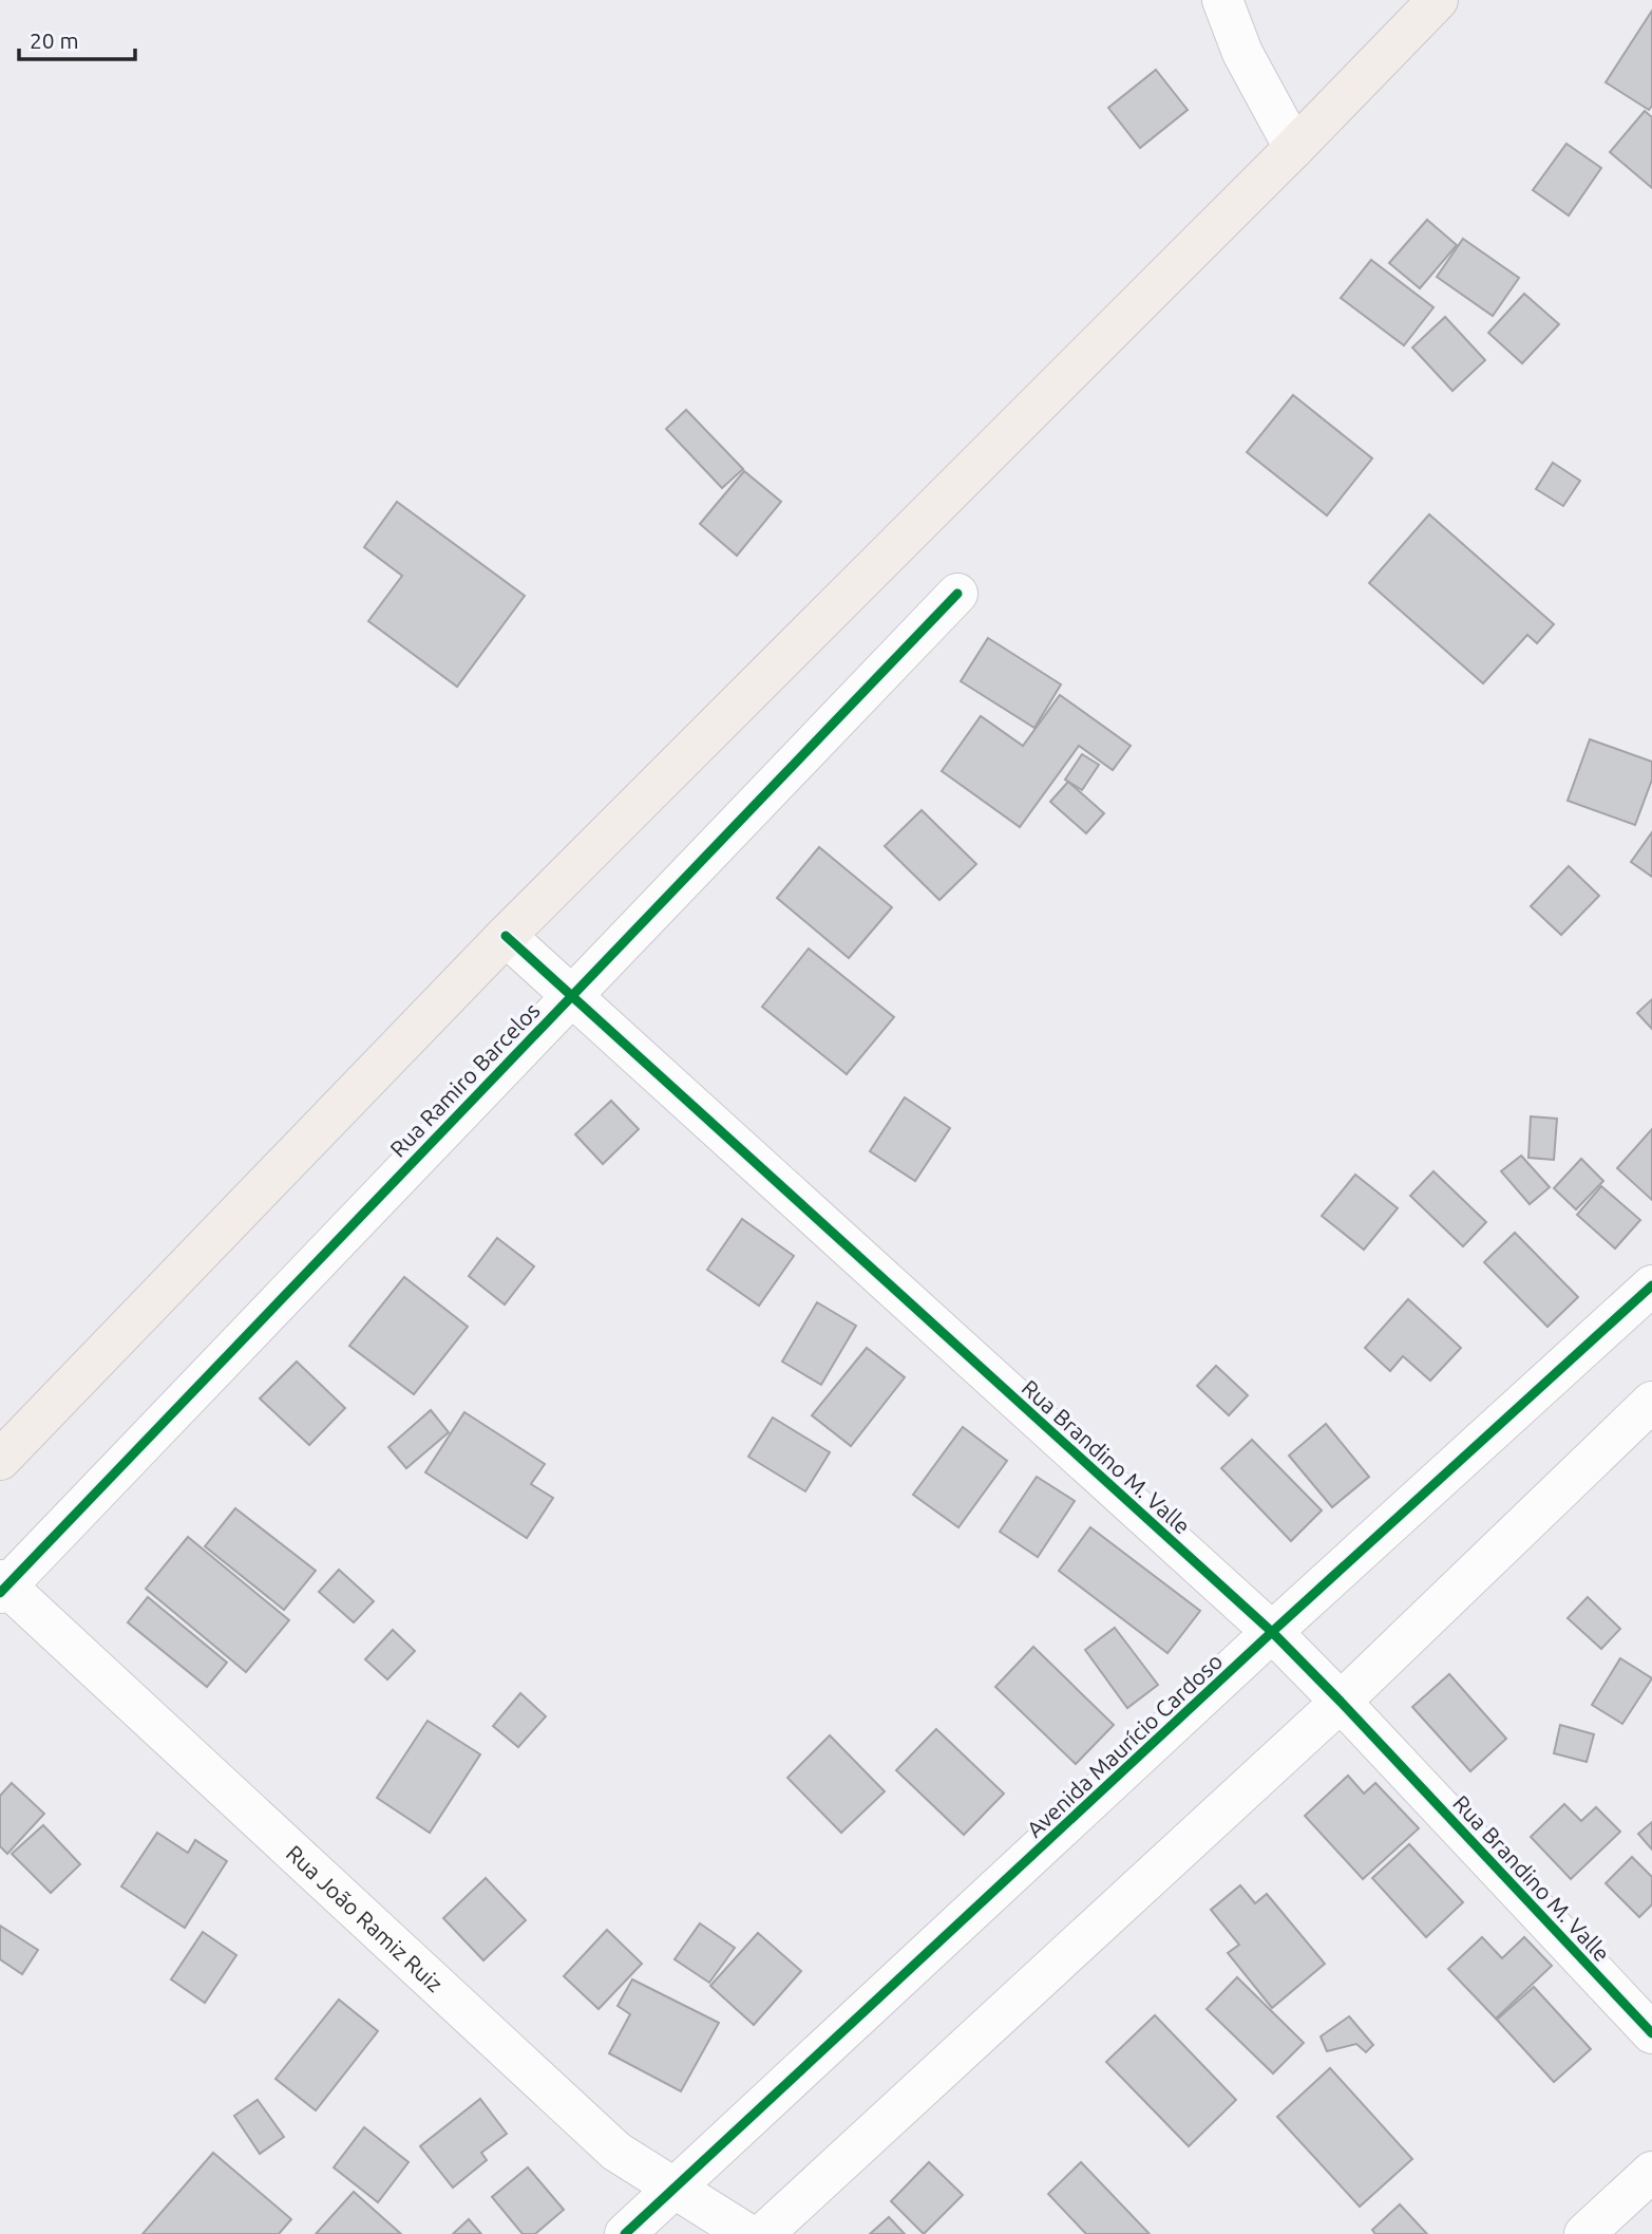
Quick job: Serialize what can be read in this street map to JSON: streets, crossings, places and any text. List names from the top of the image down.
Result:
{
  "streets": {
    "street": [
      "Rua Ramiro Barcelos",
      "Rua Brandino M. Valle",
      "Avenida Maurício Cardoso",
      "Rua João Ramiz Ruiz"
    ]
  },
  "crossings": [
    ["Rua Ramiro Barcelos", "Rua Brandino M. Valle"],
    ["Rua Ramiro Barcelos", "Rua João Ramiz Ruiz"],
    ["Rua Brandino M. Valle", "Avenida Maurício Cardoso"],
    ["Avenida Maurício Cardoso", "Rua João Ramiz Ruiz"]
  ],
  "scale_bar": "20 m"
}
